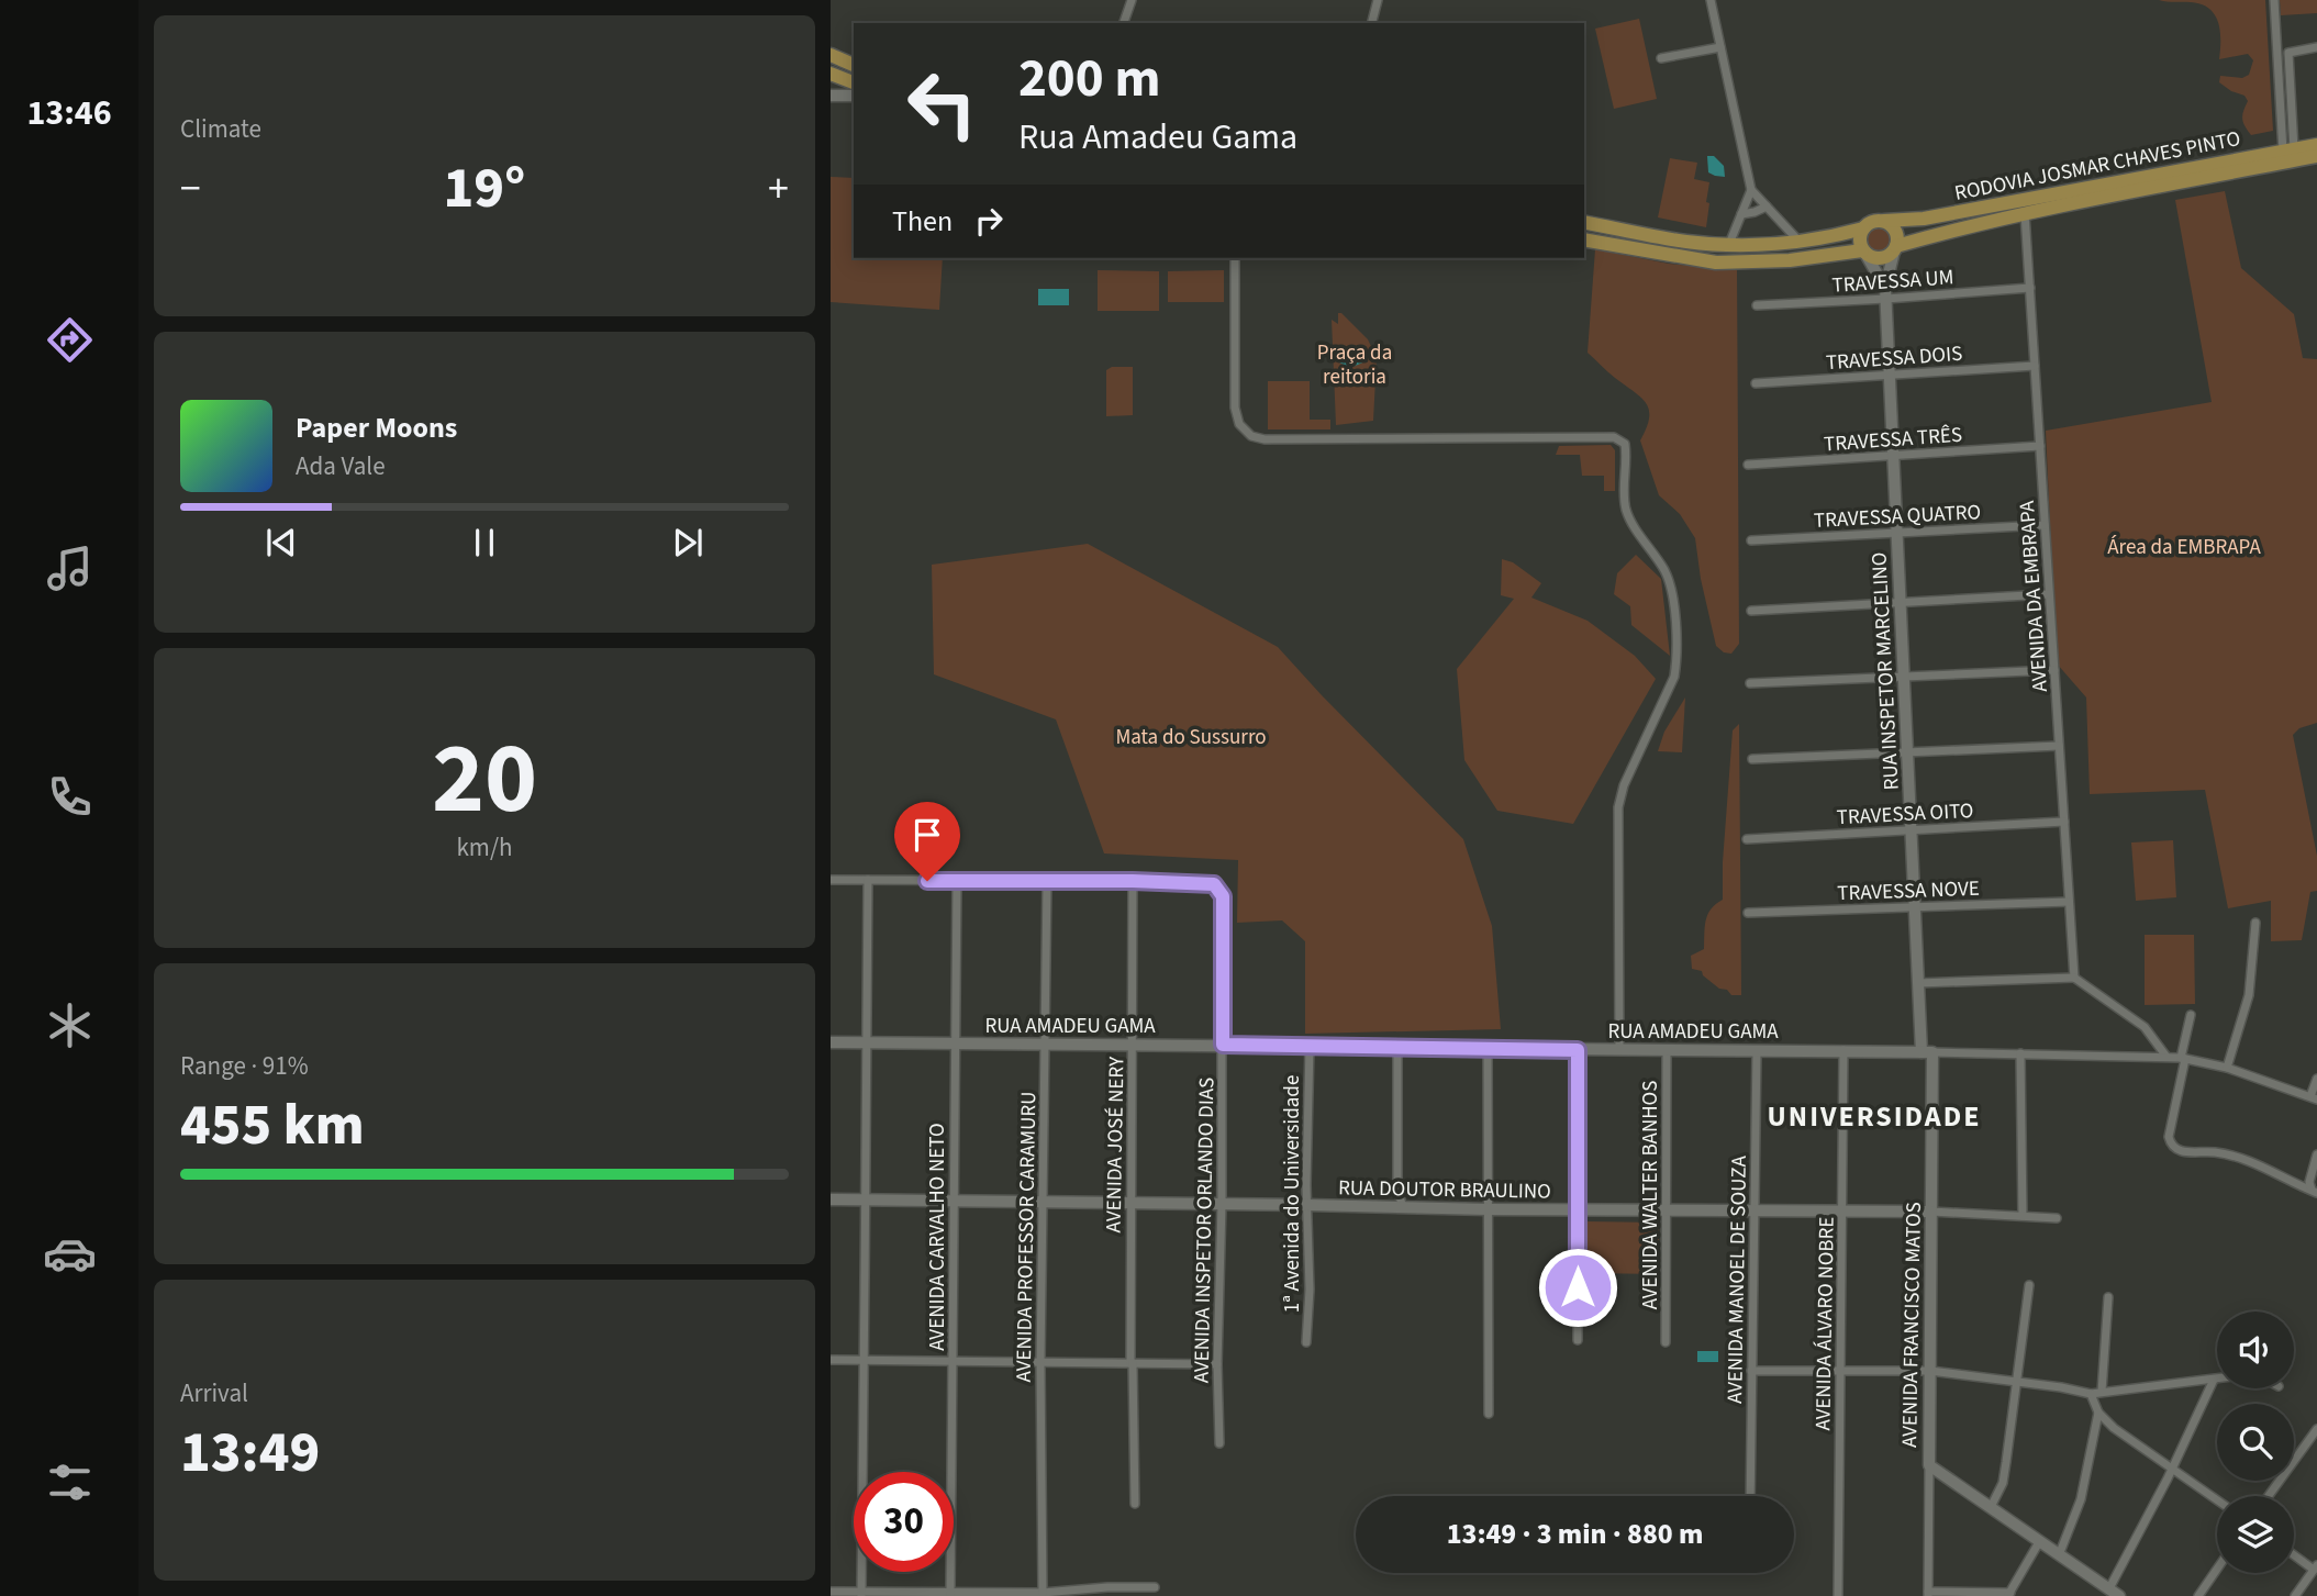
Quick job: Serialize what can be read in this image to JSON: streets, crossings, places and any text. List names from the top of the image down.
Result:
{
  "streets": {
    "main road": ["RODOVIA JOSMAR CHAVES PINTO"],
    "street": [
      "TRAVESSA UM",
      "TRAVESSA DOIS",
      "TRAVESSA TRÊS",
      "TRAVESSA QUATRO",
      "AVENIDA DA EMBRAPA",
      "RUA INSPETOR MARCELINO",
      "TRAVESSA OITO",
      "TRAVESSA NOVE",
      "RUA AMADEU GAMA",
      "AVENIDA JOSÉ NERY",
      "RUA DOUTOR BRAULINO",
      "1ª Avenida do Universidade",
      "AVENIDA WALTER BANHOS",
      "AVENIDA INSPETOR ORLANDO DIAS",
      "AVENIDA CARVALHO NETO",
      "AVENIDA PROFESSOR CARAMURU",
      "AVENIDA MANOEL DE SOUZA",
      "AVENIDA ÁLVARO NOBRE",
      "AVENIDA FRANCISCO MATOS"
    ]
  },
  "crossings": [
    ["RODOVIA JOSMAR CHAVES PINTO", "AVENIDA DA EMBRAPA"],
    ["RODOVIA JOSMAR CHAVES PINTO", "RUA INSPETOR MARCELINO"],
    ["TRAVESSA UM", "AVENIDA DA EMBRAPA"],
    ["TRAVESSA UM", "RUA INSPETOR MARCELINO"],
    ["TRAVESSA DOIS", "AVENIDA DA EMBRAPA"],
    ["TRAVESSA DOIS", "RUA INSPETOR MARCELINO"],
    ["TRAVESSA TRÊS", "AVENIDA DA EMBRAPA"],
    ["TRAVESSA TRÊS", "RUA INSPETOR MARCELINO"],
    ["TRAVESSA QUATRO", "AVENIDA DA EMBRAPA"],
    ["TRAVESSA QUATRO", "RUA INSPETOR MARCELINO"],
    ["AVENIDA DA EMBRAPA", "TRAVESSA OITO"],
    ["AVENIDA DA EMBRAPA", "TRAVESSA NOVE"],
    ["RUA INSPETOR MARCELINO", "TRAVESSA OITO"],
    ["RUA INSPETOR MARCELINO", "TRAVESSA NOVE"],
    ["RUA INSPETOR MARCELINO", "RUA AMADEU GAMA"],
    ["RUA INSPETOR MARCELINO", "AVENIDA FRANCISCO MATOS"],
    ["RUA AMADEU GAMA", "AVENIDA JOSÉ NERY"],
    ["RUA AMADEU GAMA", "1ª Avenida do Universidade"],
    ["RUA AMADEU GAMA", "AVENIDA WALTER BANHOS"],
    ["RUA AMADEU GAMA", "AVENIDA INSPETOR ORLANDO DIAS"],
    ["RUA AMADEU GAMA", "AVENIDA CARVALHO NETO"],
    ["RUA AMADEU GAMA", "AVENIDA PROFESSOR CARAMURU"],
    ["RUA AMADEU GAMA", "AVENIDA MANOEL DE SOUZA"],
    ["RUA AMADEU GAMA", "AVENIDA ÁLVARO NOBRE"],
    ["RUA AMADEU GAMA", "AVENIDA FRANCISCO MATOS"],
    ["AVENIDA JOSÉ NERY", "RUA DOUTOR BRAULINO"],
    ["AVENIDA JOSÉ NERY", "AVENIDA INSPETOR ORLANDO DIAS"],
    ["RUA DOUTOR BRAULINO", "1ª Avenida do Universidade"],
    ["RUA DOUTOR BRAULINO", "AVENIDA WALTER BANHOS"],
    ["RUA DOUTOR BRAULINO", "AVENIDA INSPETOR ORLANDO DIAS"],
    ["RUA DOUTOR BRAULINO", "AVENIDA CARVALHO NETO"],
    ["RUA DOUTOR BRAULINO", "AVENIDA PROFESSOR CARAMURU"],
    ["RUA DOUTOR BRAULINO", "AVENIDA MANOEL DE SOUZA"],
    ["RUA DOUTOR BRAULINO", "AVENIDA ÁLVARO NOBRE"],
    ["RUA DOUTOR BRAULINO", "AVENIDA FRANCISCO MATOS"]
  ],
  "districts": ["UNIVERSIDADE"],
  "parks": ["Praça da reitoria", "Área da EMBRAPA", "Mata do Sussurro"],
  "page": {
    "tabs": "13:46",
    "tile": [
      "Climate",
      ["20", "km/h"],
      ["Range · 91%", "455 km"],
      ["Arrival", "13:49"]
    ],
    "turn": ["200 m", "Rua Amadeu Gama"],
    "heat": ["−", "19°", "+"],
    "then": "Then",
    "song": ["Paper Moons", "Ada Vale"],
    "limit": "30",
    "trip": "13:49 · 3 min · 880 m"
  }
}
